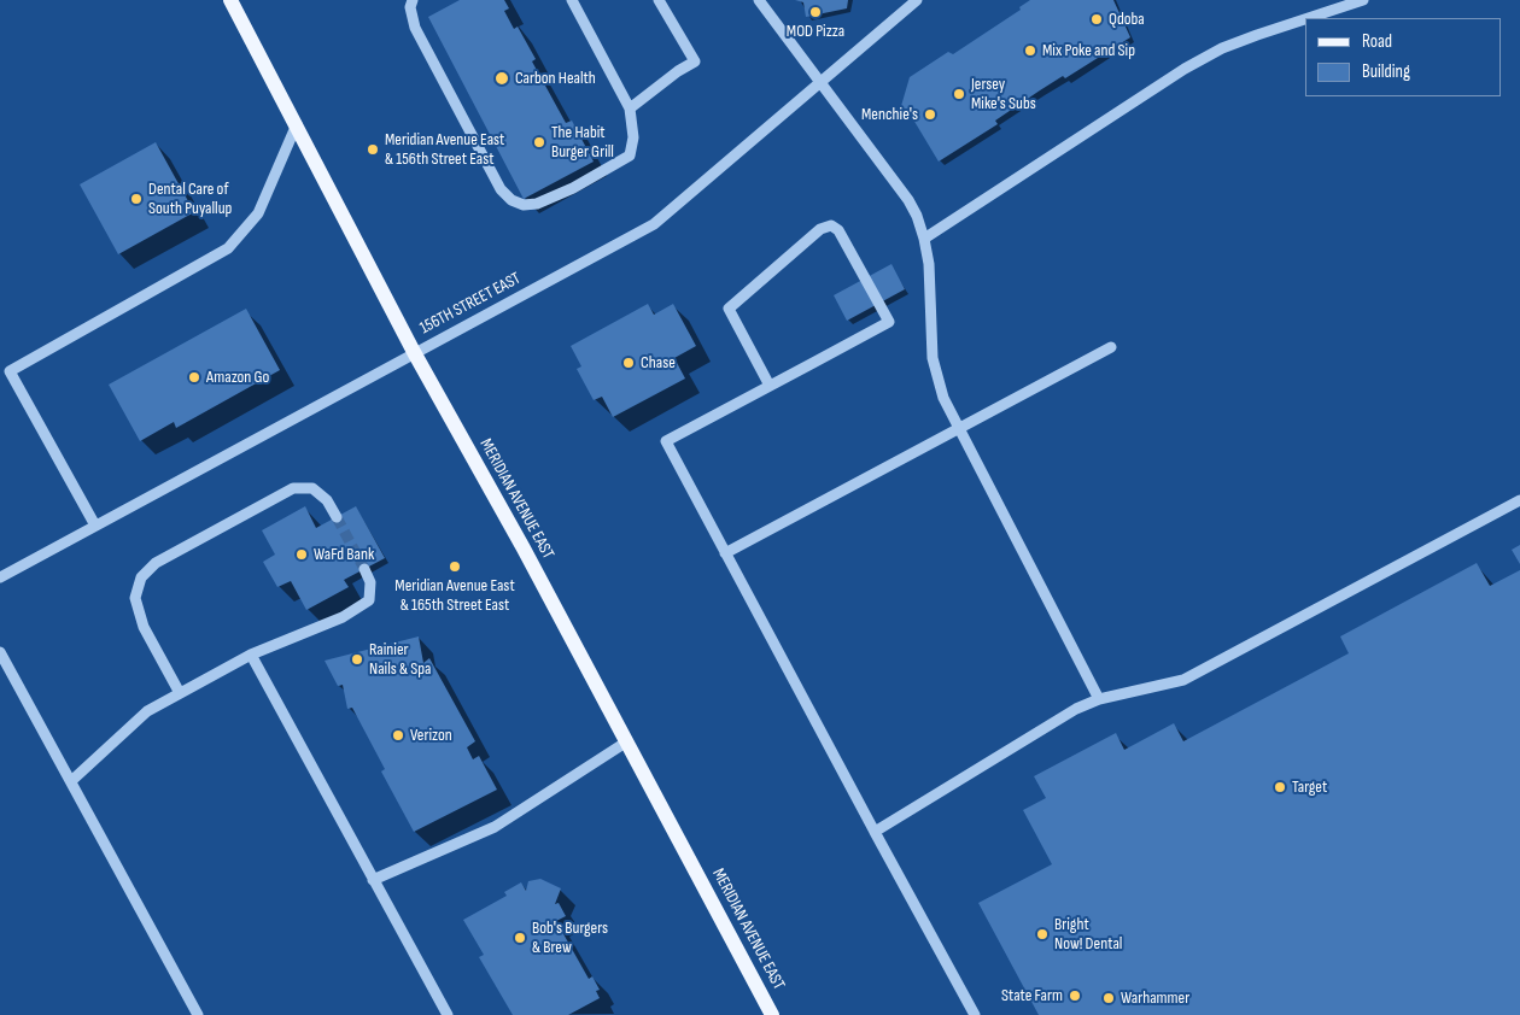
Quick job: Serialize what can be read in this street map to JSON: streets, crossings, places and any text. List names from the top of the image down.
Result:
{
  "streets": {
    "main road": ["MERIDIAN AVENUE EAST"],
    "street": ["156TH STREET EAST"]
  },
  "crossings": [
    ["156TH STREET EAST", "MERIDIAN AVENUE EAST"]
  ],
  "places": [
    "MOD Pizza",
    "Qdoba",
    "Mix Poke and Sip",
    "Carbon Health",
    "Jersey Mike's Subs",
    "Menchie's",
    "The Habit Burger Grill",
    "Meridian Avenue East & 156th Street East",
    "Dental Care of South Puyallup",
    "Chase",
    "Amazon Go",
    "WaFd Bank",
    "Meridian Avenue East & 165th Street East",
    "Rainier Nails & Spa",
    "Verizon",
    "Target",
    "Bright Now! Dental",
    "Bob's Burgers & Brew",
    "State Farm",
    "Warhammer"
  ],
  "legend": ["Road", "Building"]
}
